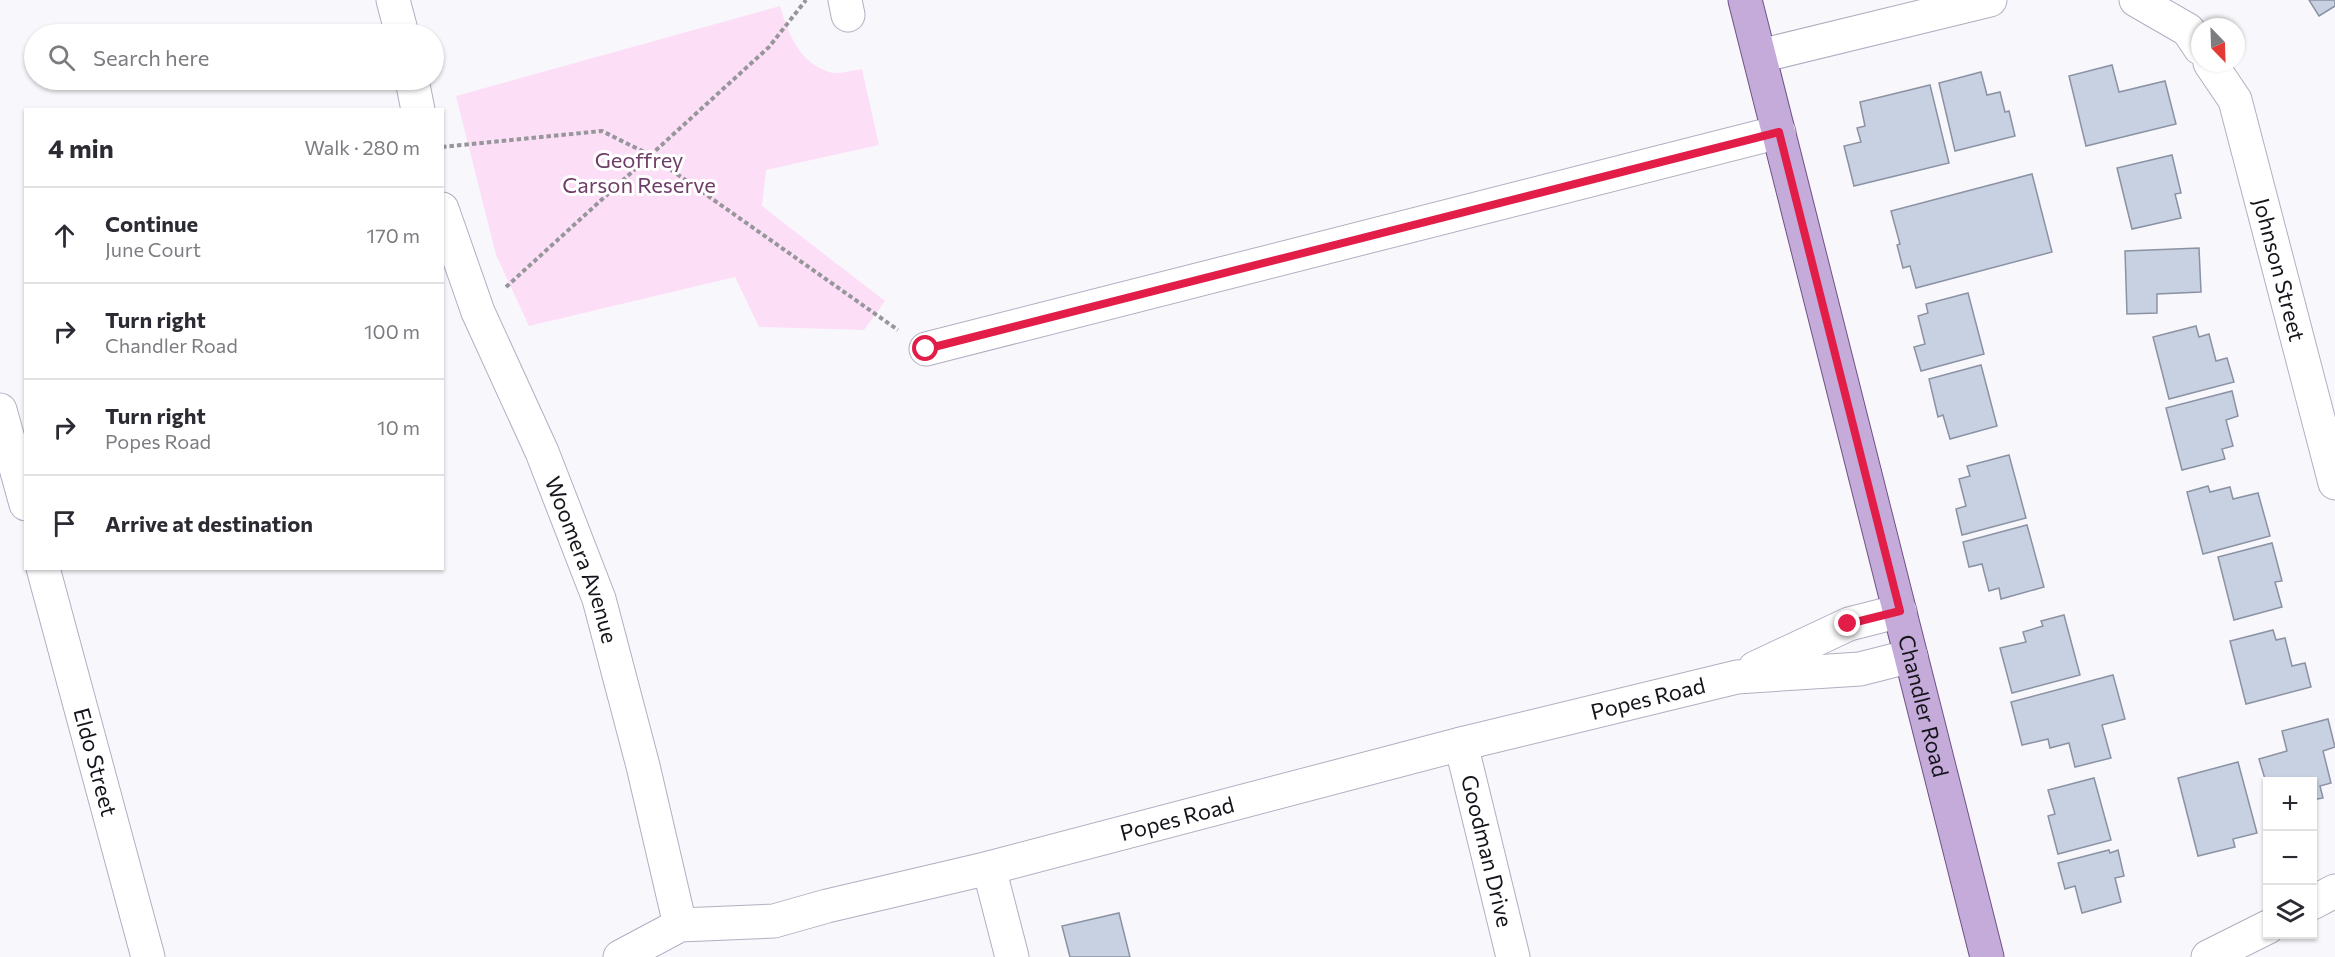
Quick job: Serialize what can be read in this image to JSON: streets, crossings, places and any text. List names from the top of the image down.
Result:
{
  "streets": {
    "main road": ["Chandler Road"],
    "street": [
      "Johnson Street",
      "Woomera Avenue",
      "Popes Road",
      "Eldo Street",
      "Goodman Drive"
    ]
  },
  "crossings": [
    ["Woomera Avenue", "Popes Road"],
    ["Popes Road", "Chandler Road"],
    ["Popes Road", "Goodman Drive"]
  ],
  "parks": ["Geoffrey Carson Reserve"],
  "north": "bottom right",
  "page": {
    "search": "Search here",
    "heading": ["4 min", "Walk · 280 m"],
    "list": [
      ["Continue", "June Court", "170 m"],
      ["Turn right", "Chandler Road", "100 m"],
      ["Turn right", "Popes Road", "10 m"],
      "Arrive at destination"
    ],
    "map_buttons": ["+", "−"]
  }
}
